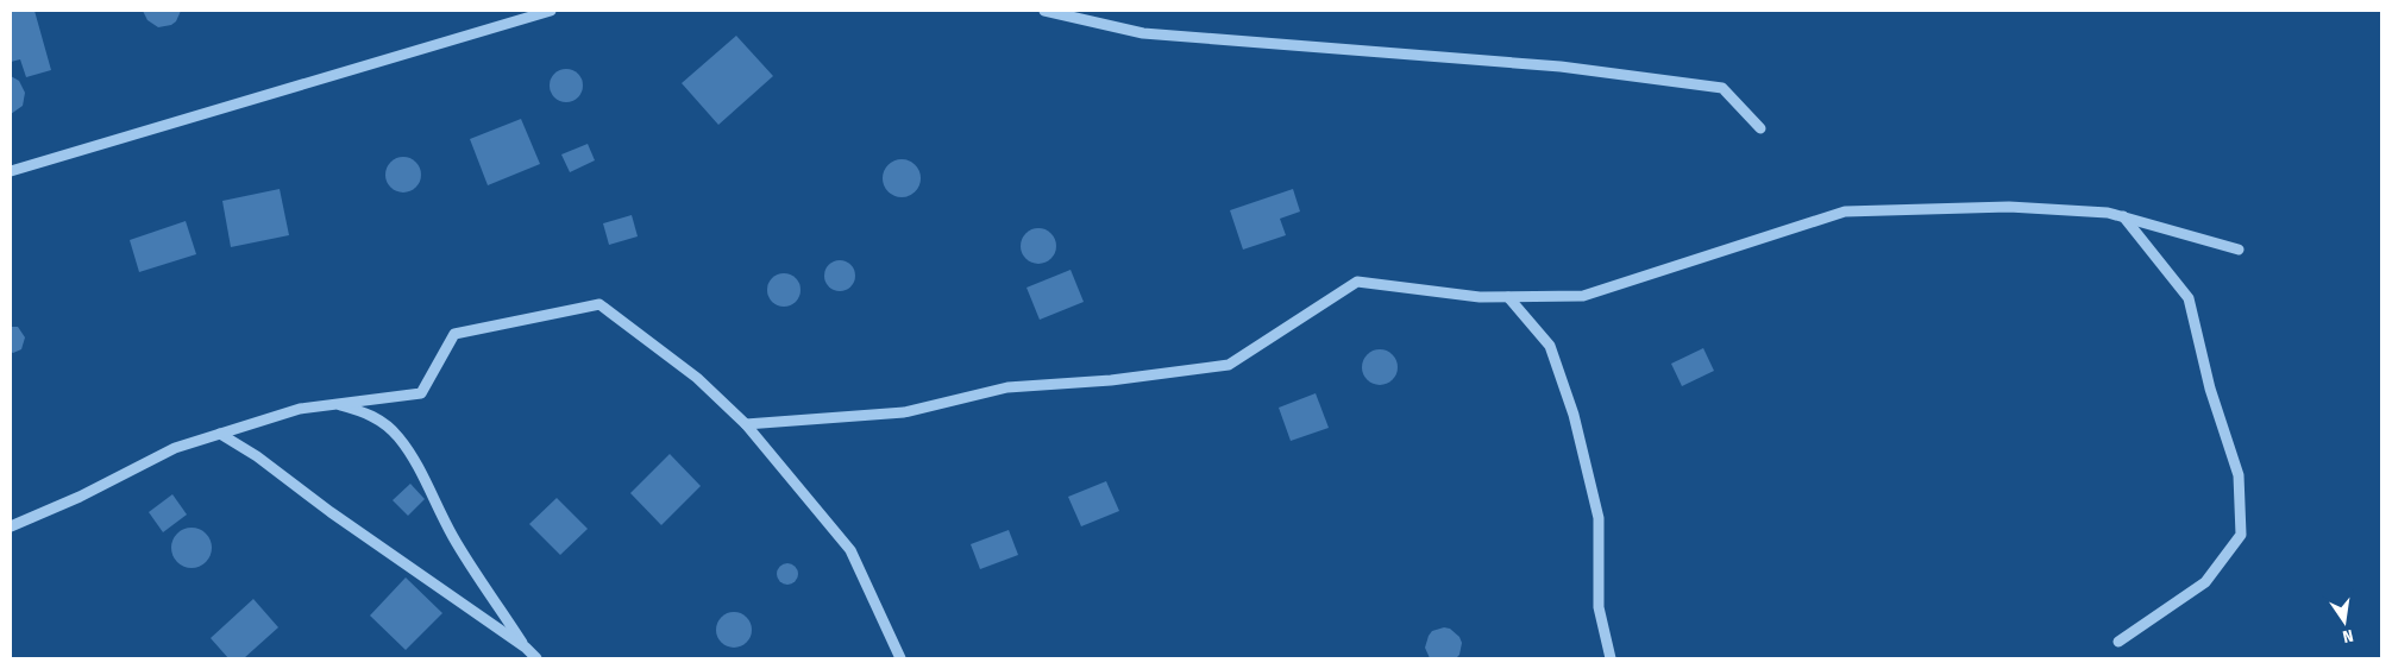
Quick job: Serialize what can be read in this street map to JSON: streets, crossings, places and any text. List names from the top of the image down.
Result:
{
  "north": "bottom"
}
